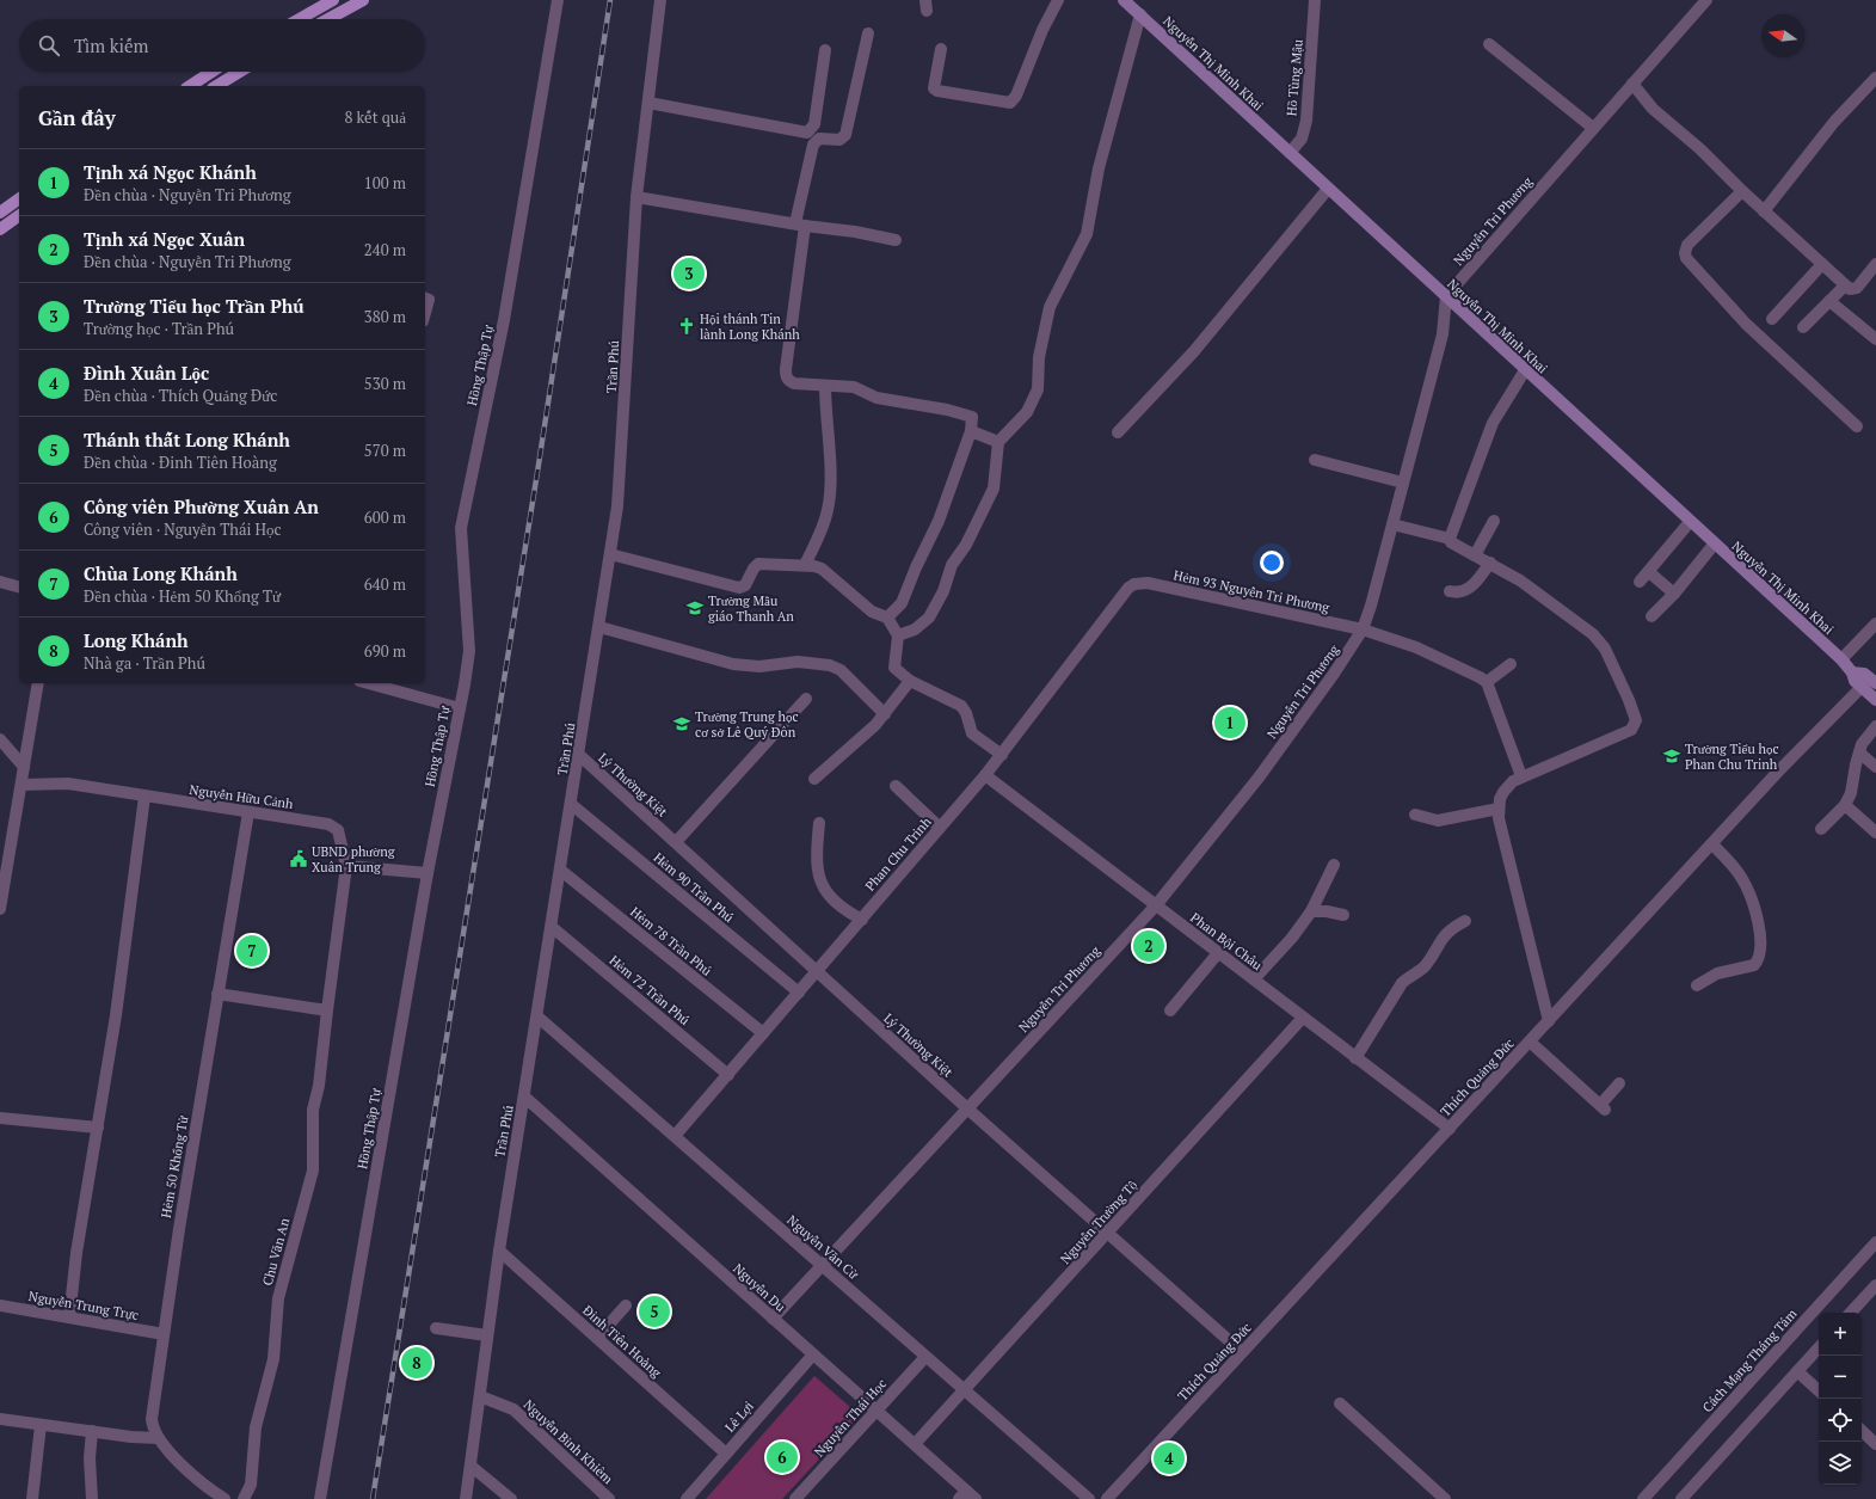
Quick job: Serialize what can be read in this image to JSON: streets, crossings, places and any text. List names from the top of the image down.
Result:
{
  "streets": {
    "main road": ["Nguyễn Thị Minh Khai"],
    "street": [
      "Hồ Tùng Mậu",
      "Nguyễn Tri Phương",
      "Hồng Thập Tự",
      "Trần Phú",
      "Hẻm 93 Nguyễn Tri Phương",
      "Lý Thường Kiệt",
      "Nguyễn Hữu Cảnh",
      "Phan Chu Trinh",
      "Hẻm 90 Trần Phú",
      "Hẻm 78 Trần Phú",
      "Phan Bội Châu",
      "Hẻm 72 Trần Phú",
      "Thích Quảng Đức",
      "Hẻm 50 Khổng Tử",
      "Nguyễn Trường Tộ",
      "Nguyễn Văn Cừ",
      "Chu Văn An",
      "Nguyễn Du",
      "Nguyễn Trung Trực",
      "Đinh Tiên Hoàng",
      "Cách Mạng Tháng Tám",
      "Lê Lợi",
      "Nguyễn Thái Học",
      "Nguyễn Bỉnh Khiêm"
    ]
  },
  "crossings": [
    ["Nguyễn Thị Minh Khai", "Hồ Tùng Mậu"],
    ["Nguyễn Thị Minh Khai", "Nguyễn Tri Phương"],
    ["Nguyễn Thị Minh Khai", "Thích Quảng Đức"],
    ["Nguyễn Tri Phương", "Hẻm 93 Nguyễn Tri Phương"],
    ["Nguyễn Tri Phương", "Lý Thường Kiệt"],
    ["Nguyễn Tri Phương", "Phan Bội Châu"],
    ["Nguyễn Tri Phương", "Nguyễn Văn Cừ"],
    ["Nguyễn Tri Phương", "Nguyễn Du"],
    ["Trần Phú", "Lý Thường Kiệt"],
    ["Trần Phú", "Hẻm 90 Trần Phú"],
    ["Trần Phú", "Hẻm 78 Trần Phú"],
    ["Trần Phú", "Hẻm 72 Trần Phú"],
    ["Trần Phú", "Nguyễn Văn Cừ"],
    ["Trần Phú", "Nguyễn Du"],
    ["Trần Phú", "Đinh Tiên Hoàng"],
    ["Trần Phú", "Nguyễn Bỉnh Khiêm"],
    ["Hẻm 93 Nguyễn Tri Phương", "Phan Chu Trinh"],
    ["Lý Thường Kiệt", "Phan Chu Trinh"],
    ["Lý Thường Kiệt", "Thích Quảng Đức"],
    ["Lý Thường Kiệt", "Nguyễn Trường Tộ"],
    ["Nguyễn Hữu Cảnh", "Hẻm 50 Khổng Tử"],
    ["Nguyễn Hữu Cảnh", "Chu Văn An"],
    ["Phan Chu Trinh", "Hẻm 90 Trần Phú"],
    ["Phan Chu Trinh", "Hẻm 78 Trần Phú"],
    ["Phan Chu Trinh", "Phan Bội Châu"],
    ["Phan Chu Trinh", "Hẻm 72 Trần Phú"],
    ["Phan Chu Trinh", "Nguyễn Văn Cừ"],
    ["Phan Bội Châu", "Thích Quảng Đức"],
    ["Phan Bội Châu", "Nguyễn Trường Tộ"],
    ["Hẻm 50 Khổng Tử", "Nguyễn Trung Trực"],
    ["Nguyễn Trường Tộ", "Nguyễn Văn Cừ"],
    ["Nguyễn Trường Tộ", "Nguyễn Du"],
    ["Nguyễn Văn Cừ", "Nguyễn Thái Học"],
    ["Nguyễn Du", "Lê Lợi"],
    ["Nguyễn Du", "Nguyễn Thái Học"],
    ["Đinh Tiên Hoàng", "Lê Lợi"]
  ],
  "places": {
    "church": ["Hội thánh Tin lành Long Khánh"],
    "school or university": ["Trường Mẫu giáo Thanh An", "Trường Trung học cơ sở Lê Quý Đôn", "Trường Tiểu học Phan Chu Trinh"],
    "public building": ["UBND phường Xuân Trung"]
  },
  "north": "left",
  "page": {
    "search": "Tìm kiếm",
    "heading": ["Gần đây", "8 kết quả"],
    "list": [
      {
        "mark": "1",
        "name": "Tịnh xá Ngọc Khánh",
        "note": "Đền chùa · Nguyễn Tri Phương",
        "value": "100 m"
      },
      {
        "mark": "2",
        "name": "Tịnh xá Ngọc Xuân",
        "note": "Đền chùa · Nguyễn Tri Phương",
        "value": "240 m"
      },
      {
        "mark": "3",
        "name": "Trường Tiểu học Trần Phú",
        "note": "Trường học · Trần Phú",
        "value": "380 m"
      },
      {
        "mark": "4",
        "name": "Đình Xuân Lộc",
        "note": "Đền chùa · Thích Quảng Đức",
        "value": "530 m"
      },
      {
        "mark": "5",
        "name": "Thánh thất Long Khánh",
        "note": "Đền chùa · Đinh Tiên Hoàng",
        "value": "570 m"
      },
      {
        "mark": "6",
        "name": "Công viên Phường Xuân An",
        "note": "Công viên · Nguyễn Thái Học",
        "value": "600 m"
      },
      {
        "mark": "7",
        "name": "Chùa Long Khánh",
        "note": "Đền chùa · Hẻm 50 Khổng Tử",
        "value": "640 m"
      },
      {
        "mark": "8",
        "name": "Long Khánh",
        "note": "Nhà ga · Trần Phú",
        "value": "690 m"
      }
    ],
    "pins": [
      "3",
      "1",
      "2",
      "7",
      "5",
      "8",
      "6",
      "4"
    ],
    "map_buttons": ["+", "−"]
  }
}
